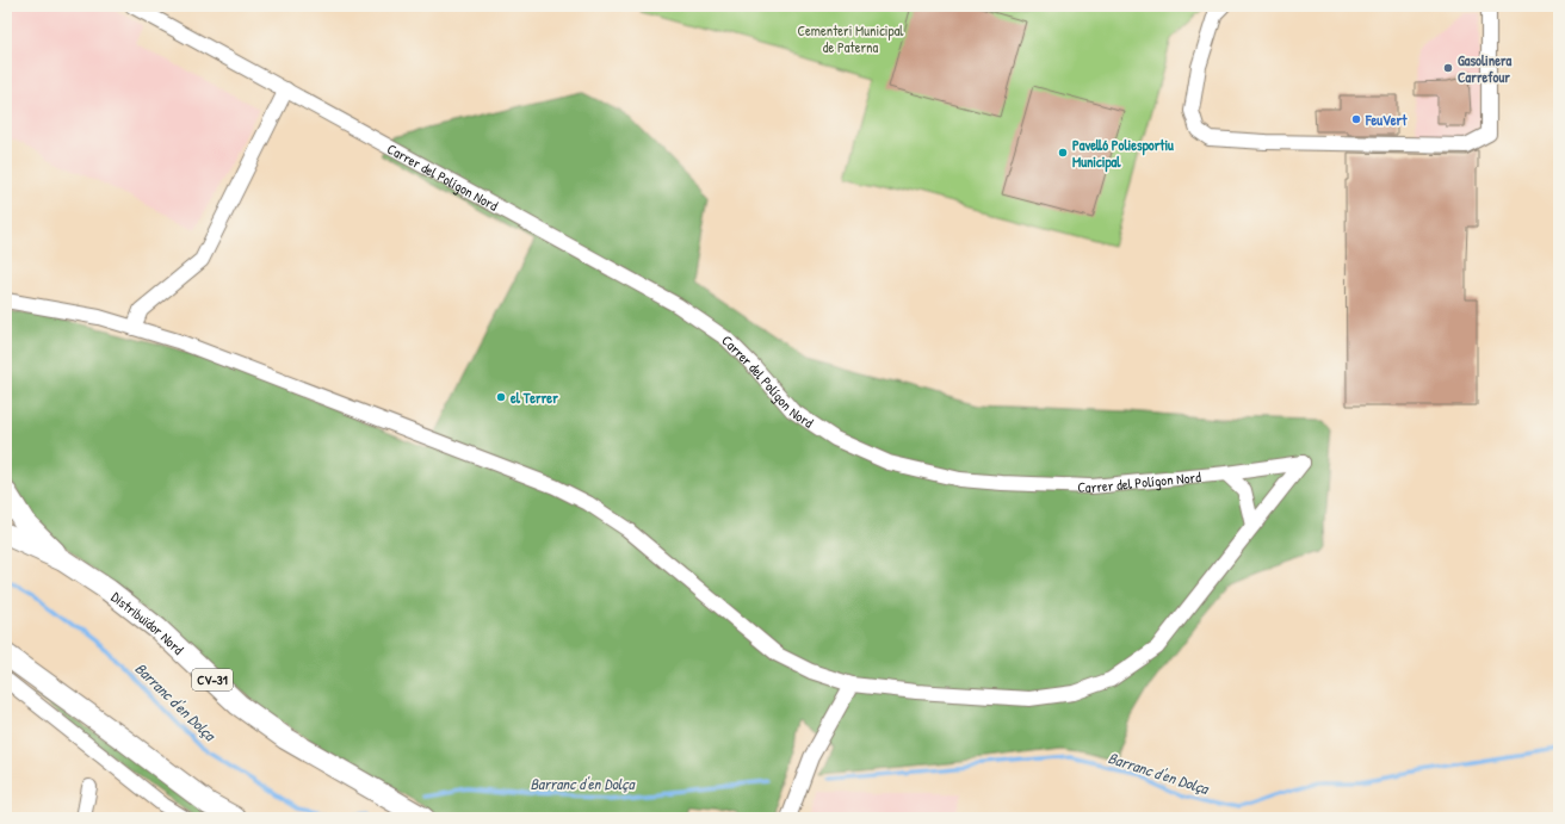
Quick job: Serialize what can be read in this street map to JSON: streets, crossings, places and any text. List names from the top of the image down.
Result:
{
  "streets": {
    "highway": ["Distribuïdor Nord", "CV-31"],
    "street": ["Carrer del Polígon Nord"]
  },
  "water": ["Barranc d'en Dolça"],
  "parks": ["Cementeri Municipal de Paterna"],
  "places": [
    "Gasolinera Carrefour",
    "FeuVert",
    "Pavelló Poliesportiu Municipal",
    "el Terrer"
  ]
}
